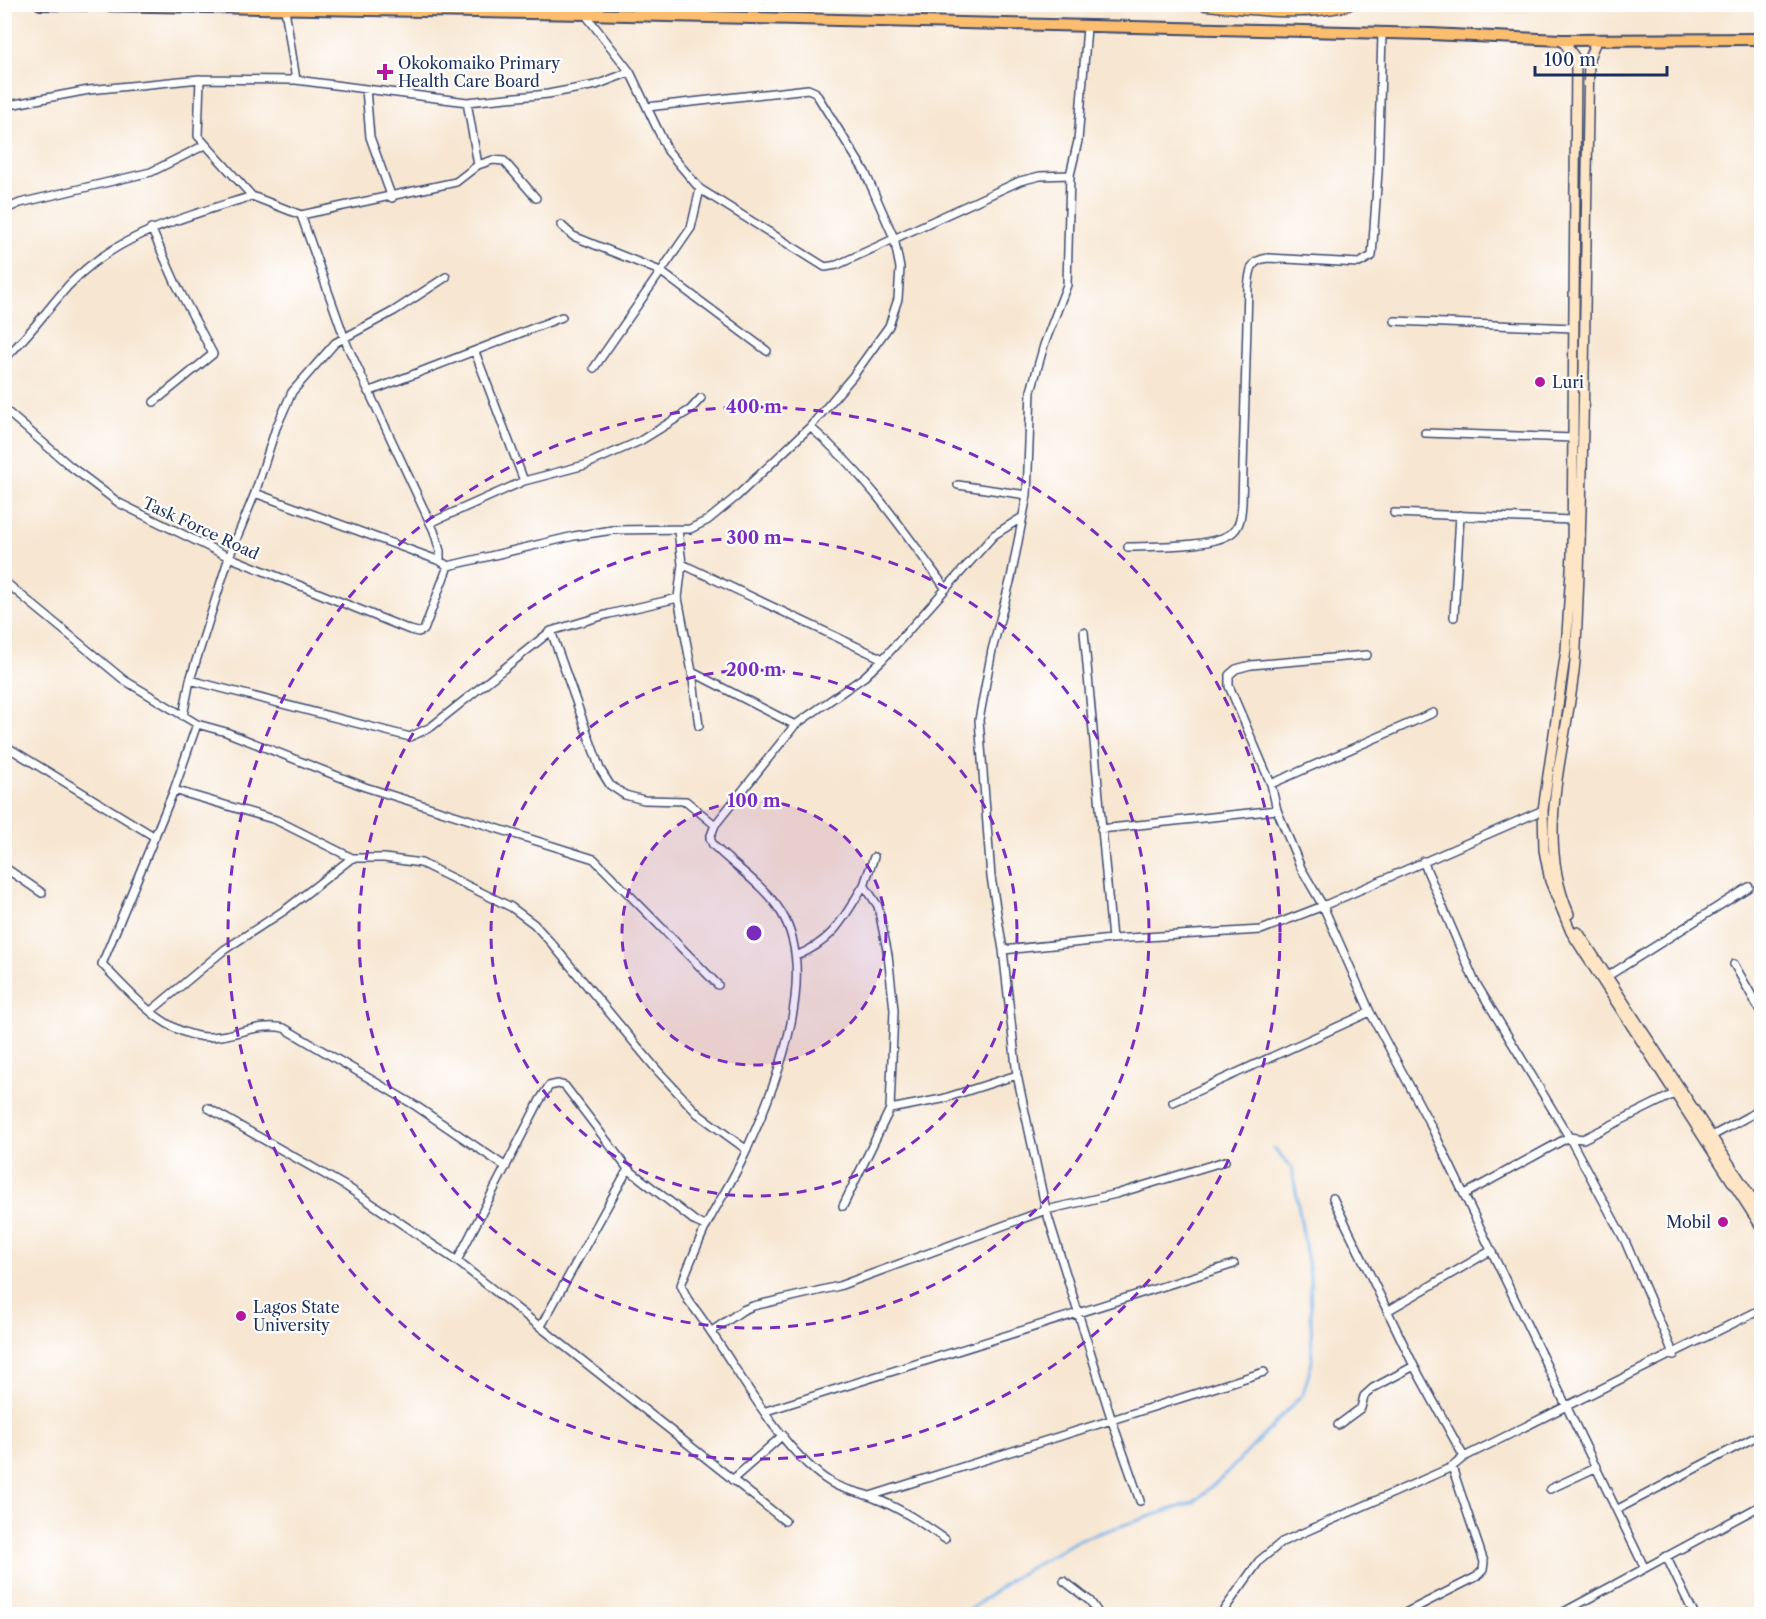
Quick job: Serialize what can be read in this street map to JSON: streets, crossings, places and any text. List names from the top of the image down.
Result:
{
  "streets": {
    "street": ["Task Force Road"]
  },
  "places": {
    "health": ["Okokomaiko Primary Health Care Board"],
    "other": ["Luri", "Mobil", "Lagos State University"]
  },
  "scale_bar": "100 m",
  "rings": [
    "400 m",
    "300 m",
    "200 m",
    "100 m"
  ]
}
